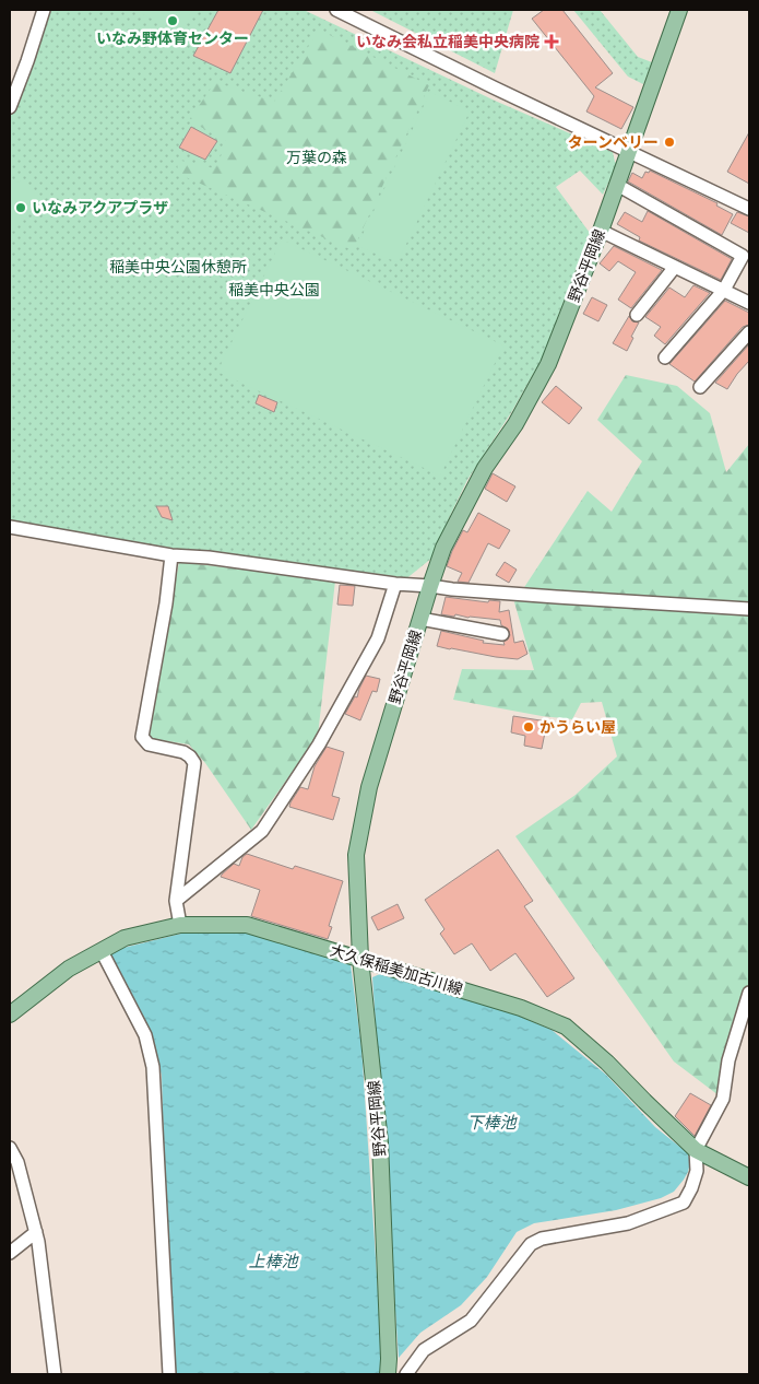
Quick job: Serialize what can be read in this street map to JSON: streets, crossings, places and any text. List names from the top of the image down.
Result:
{
  "streets": {
    "main road": ["野谷平岡線", "大久保稲美加古川線"]
  },
  "crossings": [
    ["野谷平岡線", "大久保稲美加古川線"]
  ],
  "water": ["下棒池", "上棒池"],
  "parks": ["万葉の森", "稲美中央公園休憩所", "稲美中央公園"],
  "places": {
    "other": [
      "いなみ野体育センター",
      "ターンベリー",
      "いなみアクアプラザ",
      "かうらい屋"
    ],
    "health": ["いなみ会私立稲美中央病院"]
  }
}
